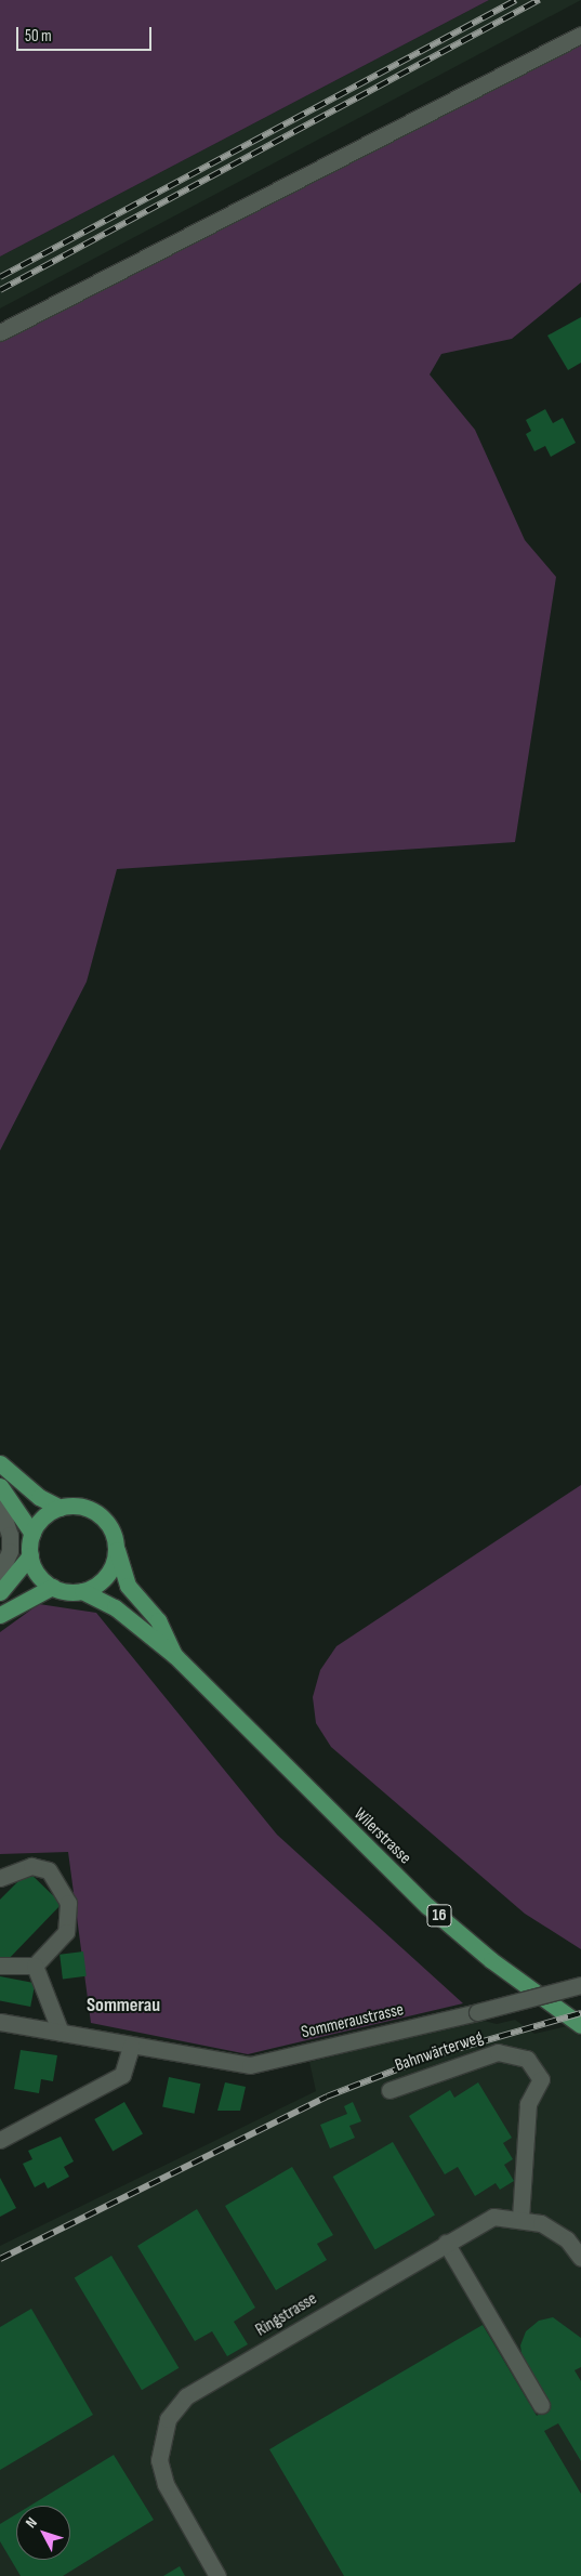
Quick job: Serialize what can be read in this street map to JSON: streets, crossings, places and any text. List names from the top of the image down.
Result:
{
  "streets": {
    "main road": ["Wilerstrasse", "16"],
    "street": ["Sommeraustrasse", "Bahnwärterweg", "Ringstrasse"]
  },
  "crossings": [
    ["Bahnwärterweg", "Ringstrasse"]
  ],
  "districts": ["Sommerau"],
  "scale_bar": "50 m",
  "north": "top left"
}
